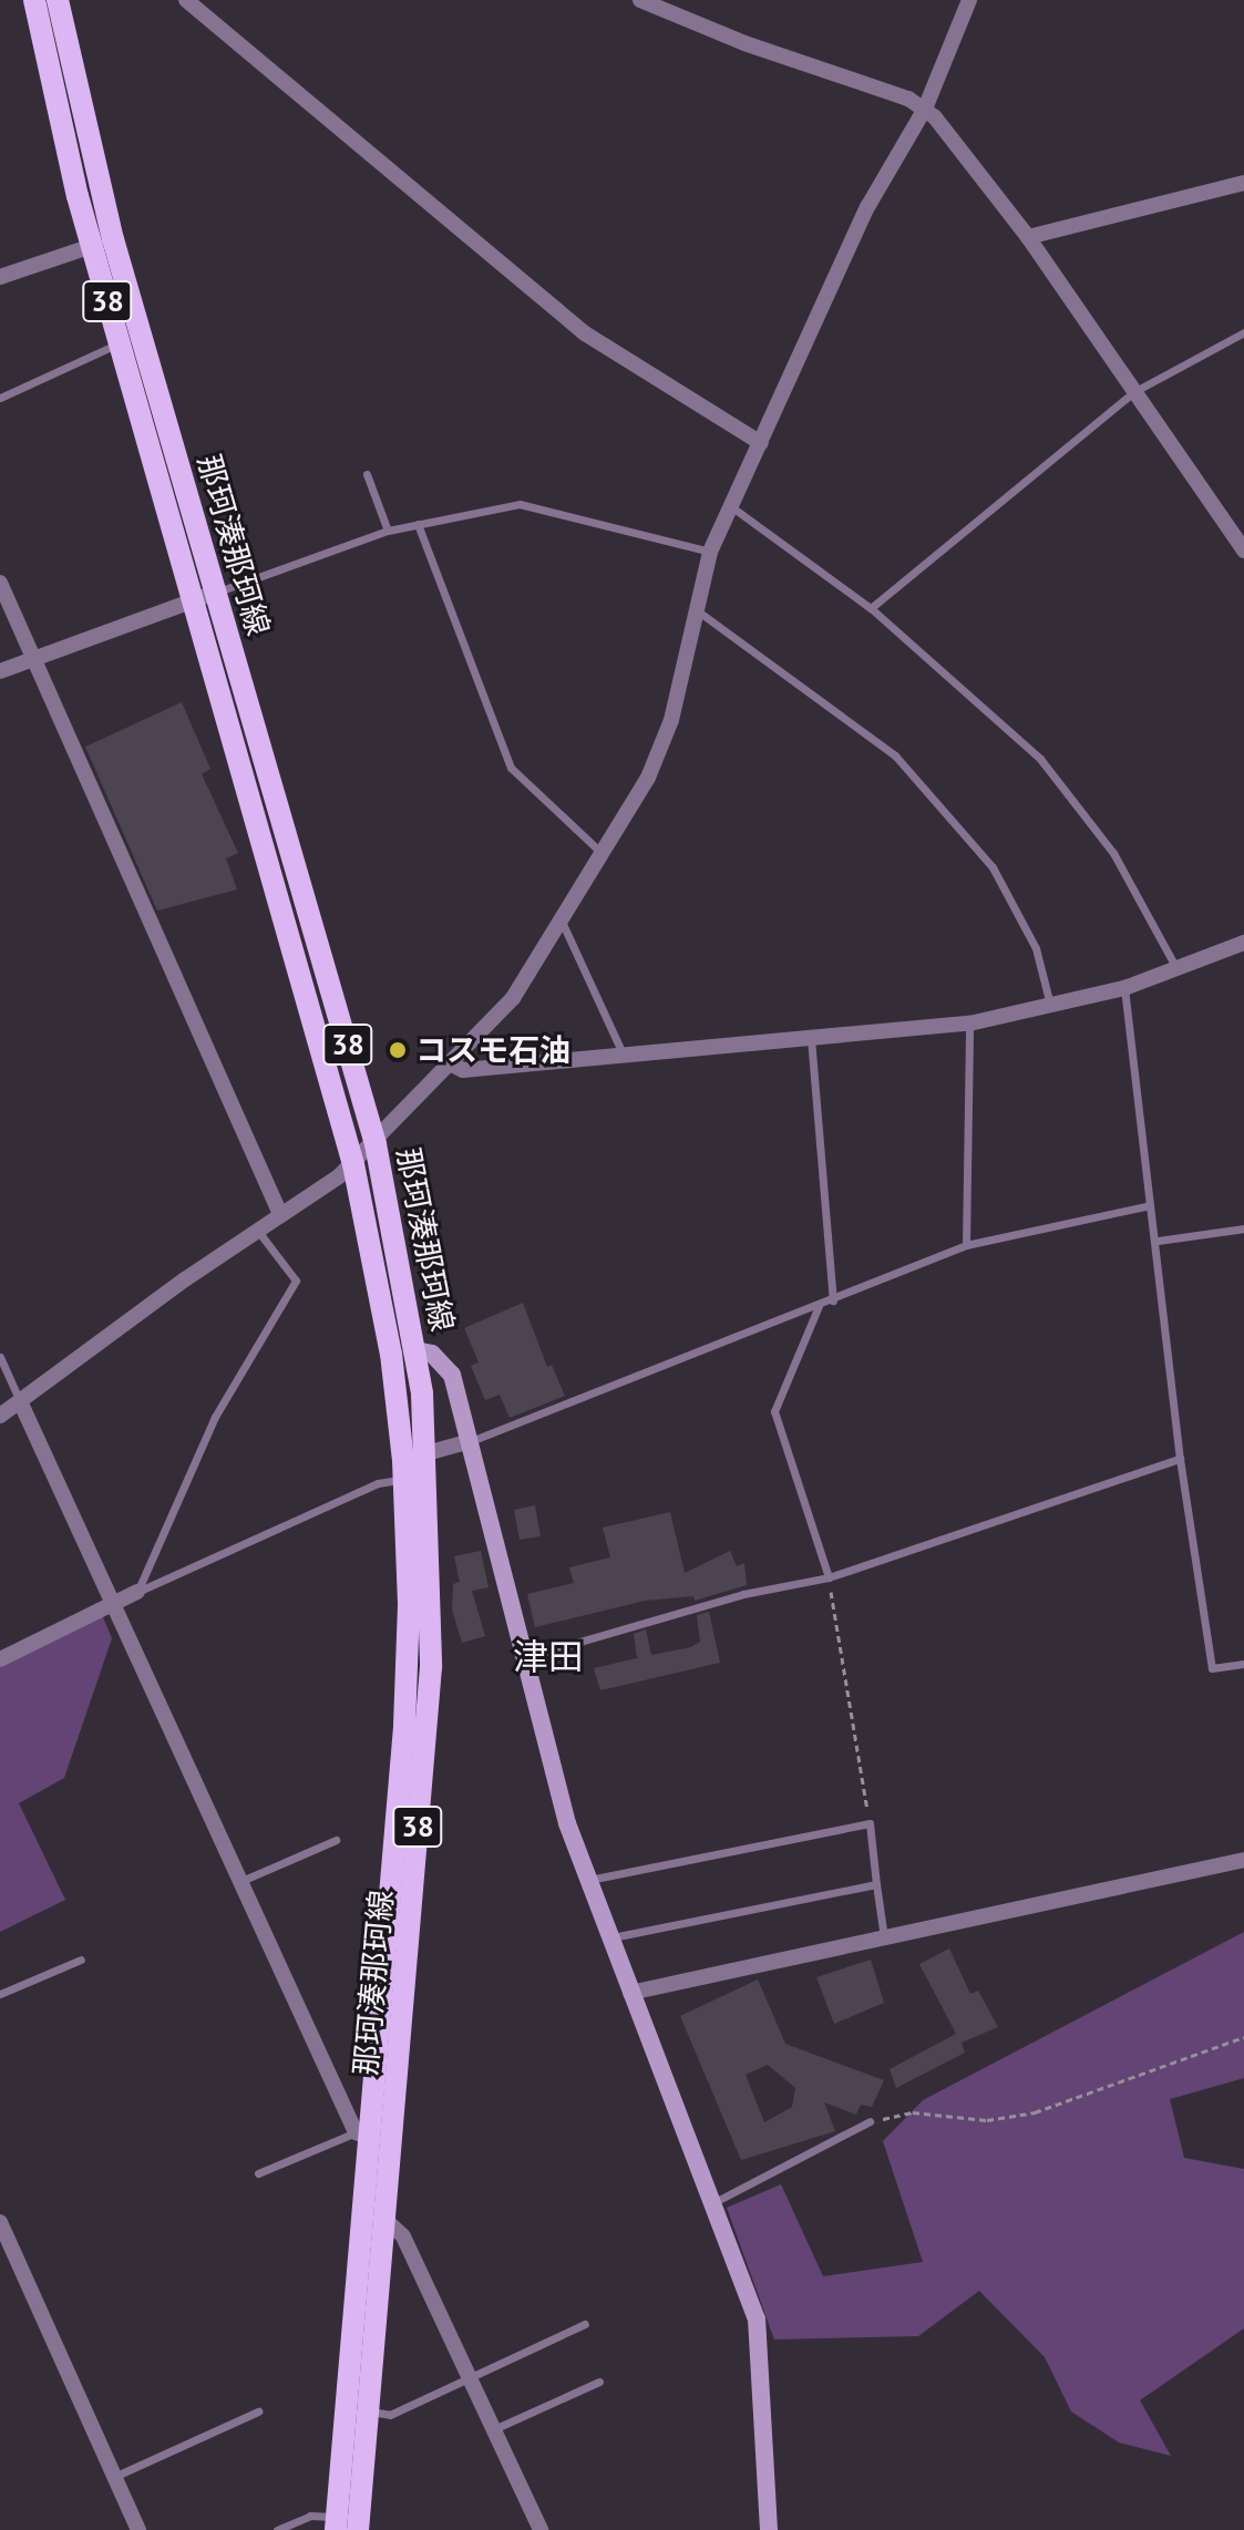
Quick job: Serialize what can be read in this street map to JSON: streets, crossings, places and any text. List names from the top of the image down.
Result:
{
  "streets": {
    "main road": ["38", "那珂湊那珂線"]
  },
  "districts": ["津田"],
  "places": ["コスモ石油"]
}
